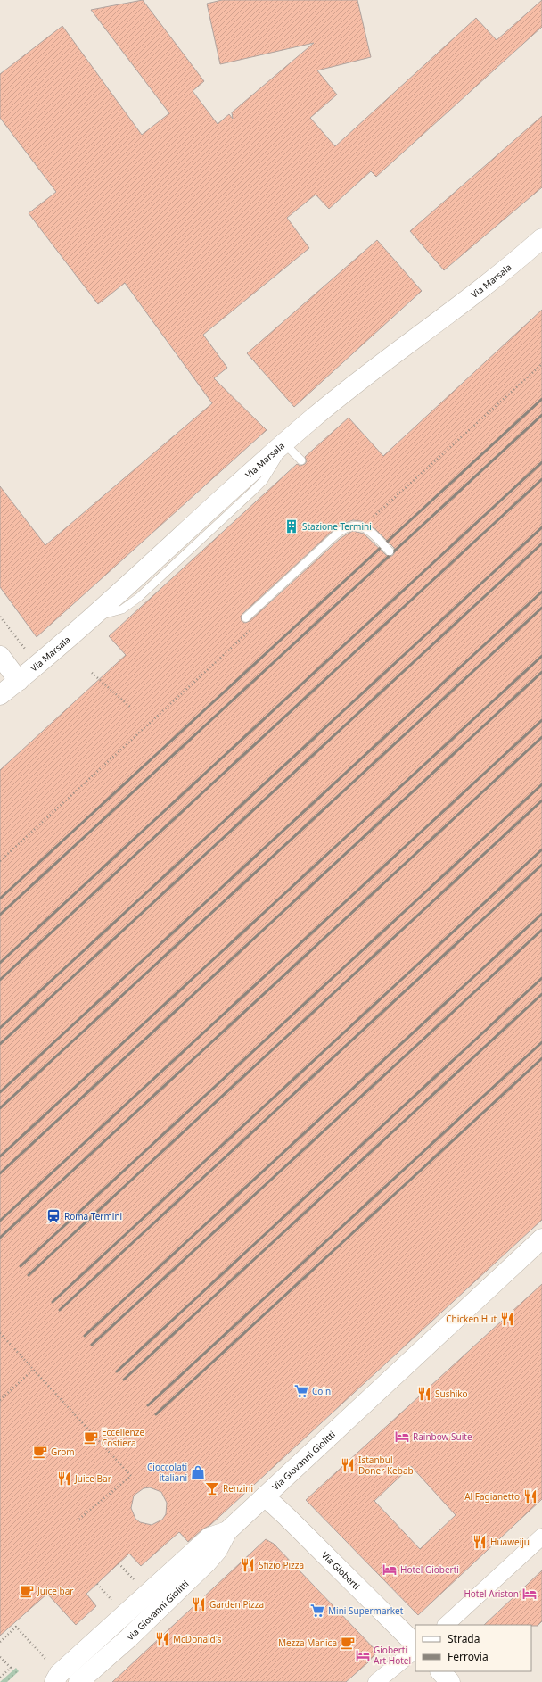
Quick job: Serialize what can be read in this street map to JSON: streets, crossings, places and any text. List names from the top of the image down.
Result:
{
  "streets": {
    "main road": [
      "Via Marsala",
      "Via Giovanni Giolitti",
      "Via Gioberti",
      "via Giovanni Giolitti"
    ]
  },
  "crossings": [
    ["Via Giovanni Giolitti", "Via Gioberti"],
    ["Via Giovanni Giolitti", "via Giovanni Giolitti"]
  ],
  "places": {
    "building": ["Stazione Termini"],
    "station": ["Roma Termini"],
    "restaurant": [
      "Chicken Hut",
      "Sushiko",
      "Istanbul Doner Kebab",
      "Juice Bar",
      "Al Fagianetto",
      "Huaweiju",
      "Sfizio Pizza",
      "Garden Pizza",
      "McDonald's"
    ],
    "supermarket": ["Coin", "Mini Supermarket"],
    "hotel": [
      "Rainbow Suite",
      "Hotel Gioberti",
      "Hotel Ariston",
      "Gioberti Art Hotel"
    ],
    "cafe": [
      "Eccellenze Costiera",
      "Grom",
      "Juice bar",
      "Mezza Manica"
    ],
    "shop": ["Cioccolati italiani"],
    "bar": ["Renzini"]
  },
  "legend": ["Strada", "Ferrovia"]
}
